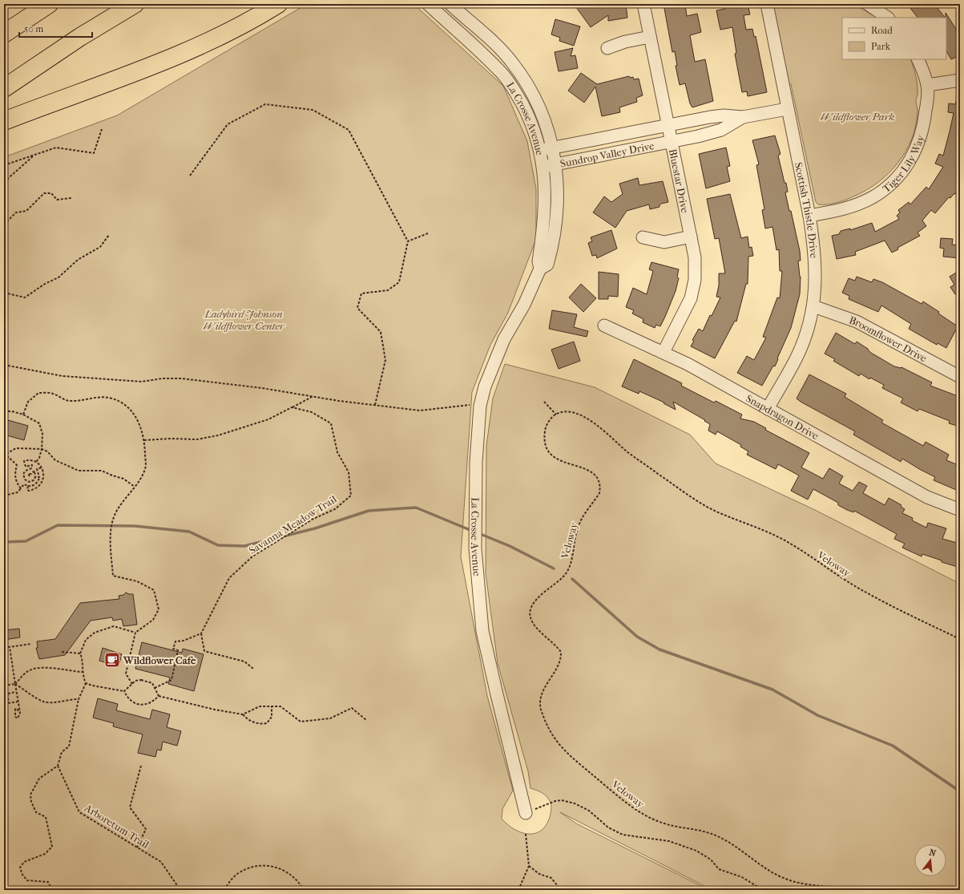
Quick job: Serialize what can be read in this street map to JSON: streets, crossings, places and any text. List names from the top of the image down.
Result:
{
  "streets": {
    "street": [
      "La Crosse Avenue",
      "Sundrop Valley Drive",
      "Tiger Lily Way",
      "Bluestar Drive",
      "Scottish Thistle Drive",
      "Broomflower Drive",
      "Snapdragon Drive"
    ],
    "path": ["Savanna Meadow Trail", "Veloway", "Arboretum Trail"]
  },
  "crossings": [
    ["La Crosse Avenue", "Sundrop Valley Drive"],
    ["Sundrop Valley Drive", "Bluestar Drive"],
    ["Sundrop Valley Drive", "Scottish Thistle Drive"],
    ["Tiger Lily Way", "Scottish Thistle Drive"],
    ["Bluestar Drive", "Snapdragon Drive"],
    ["Scottish Thistle Drive", "Broomflower Drive"],
    ["Scottish Thistle Drive", "Snapdragon Drive"]
  ],
  "parks": ["Wildflower Park", "Ladybird Johnson Wildflower Center"],
  "places": {
    "cafe": ["Wildflower Cafe"]
  },
  "legend": ["Road", "Park"],
  "scale_bar": "50 m",
  "north": "top"
}
